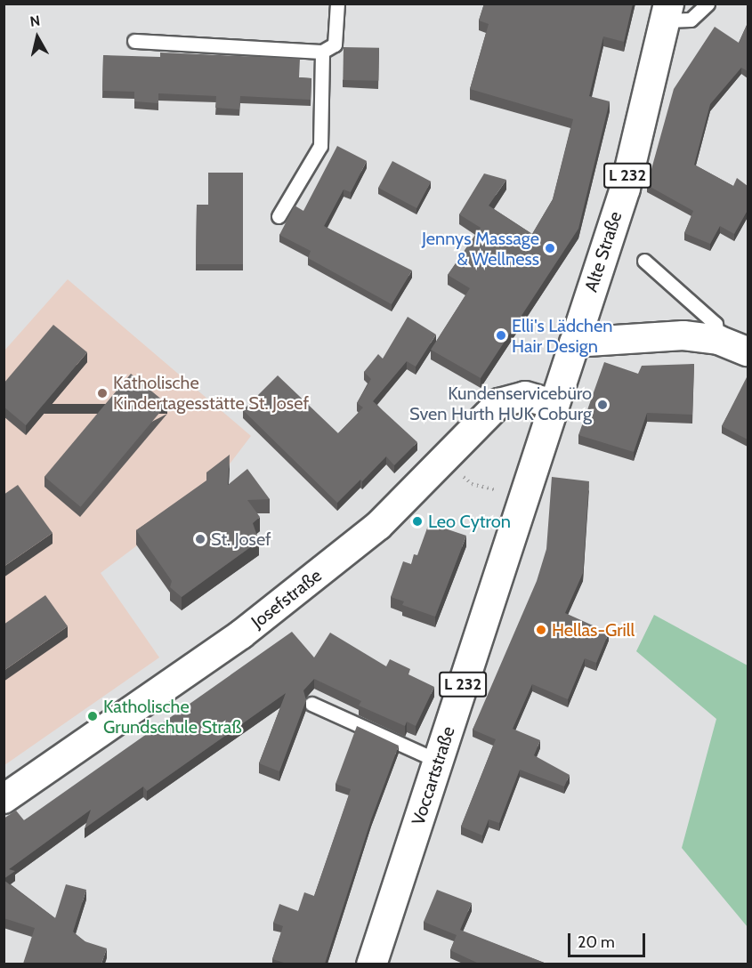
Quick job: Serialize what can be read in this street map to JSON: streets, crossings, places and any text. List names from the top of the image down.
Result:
{
  "streets": {
    "main road": ["L 232", "Alte Straße", "Voccartstraße"],
    "street": ["Josefstraße"]
  },
  "crossings": [
    ["Alte Straße", "Josefstraße"],
    ["Alte Straße", "Voccartstraße"],
    ["Josefstraße", "Voccartstraße"]
  ],
  "places": [
    "Jennys Massage & Wellness",
    "Elli's Lädchen Hair Design",
    "Katholische Kindertagesstätte St. Josef",
    "Kundenservicebüro Sven Hurth HUK Coburg",
    "Leo Cytron",
    "St. Josef",
    "Hellas-Grill",
    "Katholische Grundschule Straß"
  ],
  "scale_bar": "20 m",
  "north": "top"
}
